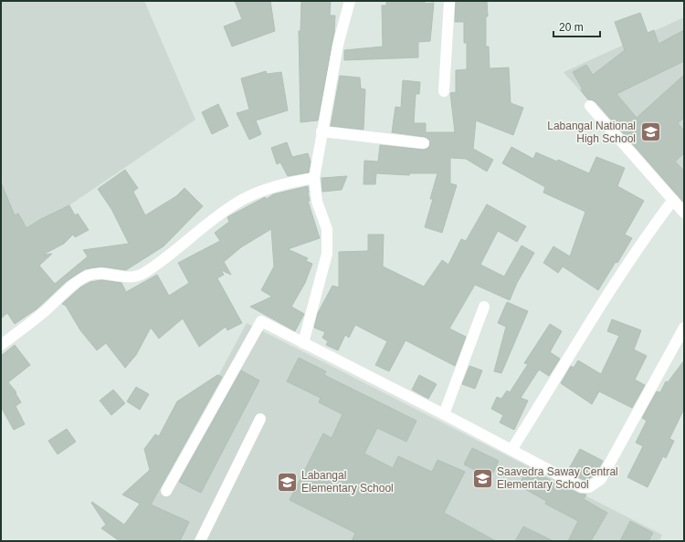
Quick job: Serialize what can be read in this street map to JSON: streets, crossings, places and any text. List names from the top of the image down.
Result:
{
  "places": {
    "school or university": ["Labangal National High School", "Saavedra Saway Central Elementary School", "Labangal Elementary School"]
  },
  "scale_bar": "20 m"
}
